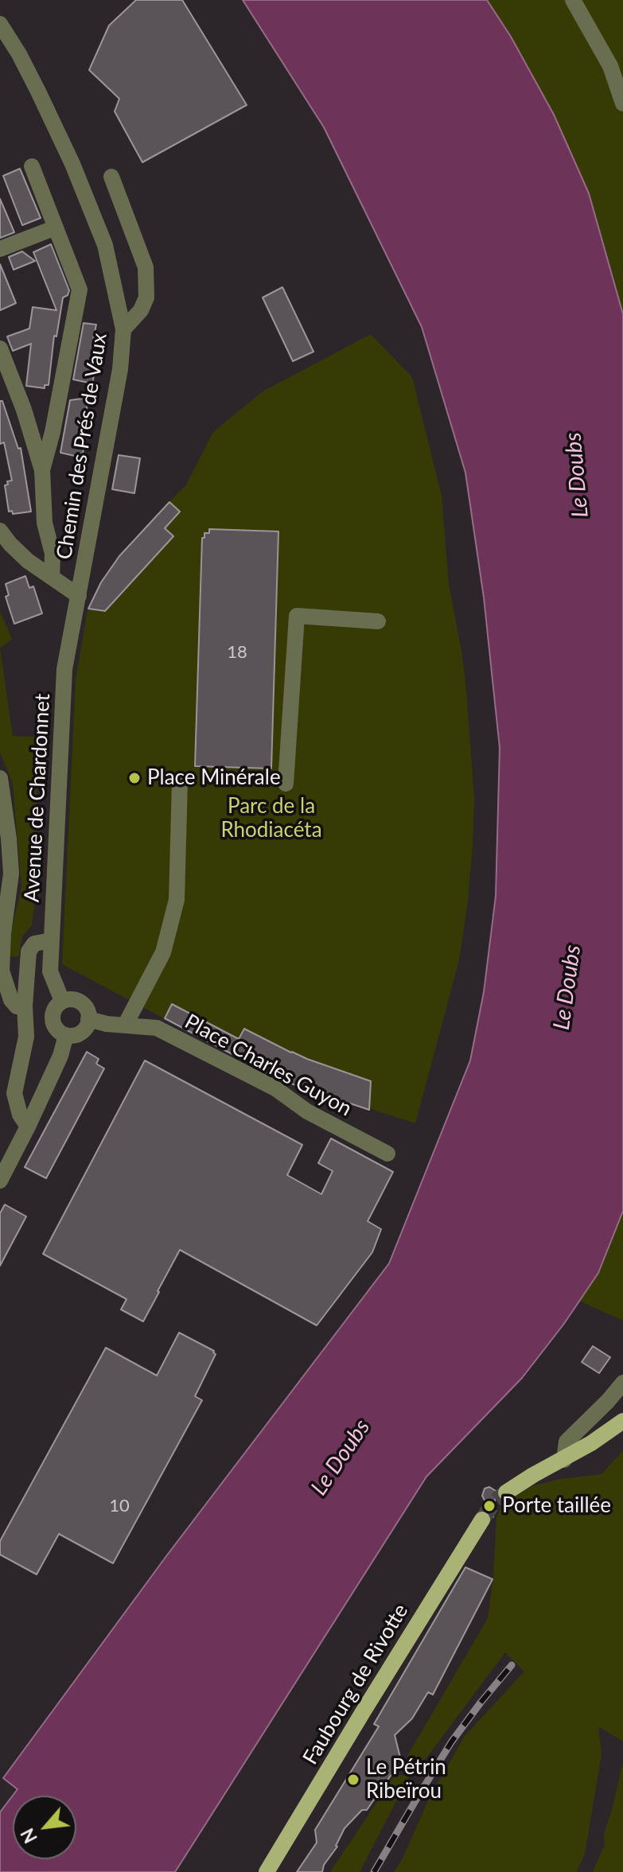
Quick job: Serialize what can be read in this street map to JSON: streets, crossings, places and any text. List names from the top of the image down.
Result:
{
  "streets": {
    "main road": ["Faubourg de Rivotte"],
    "street": ["Chemin des Prés de Vaux", "Avenue de Chardonnet", "Place Charles Guyon"]
  },
  "crossings": [
    ["Chemin des Prés de Vaux", "Avenue de Chardonnet"],
    ["Avenue de Chardonnet", "Place Charles Guyon"]
  ],
  "water": ["Le Doubs"],
  "parks": ["Parc de la Rhodiacéta"],
  "places": ["Place Minérale", "Porte taillée", "Le Pétrin Ribeïrou"],
  "house_numbers": ["18", "10"],
  "north": "bottom left"
}
